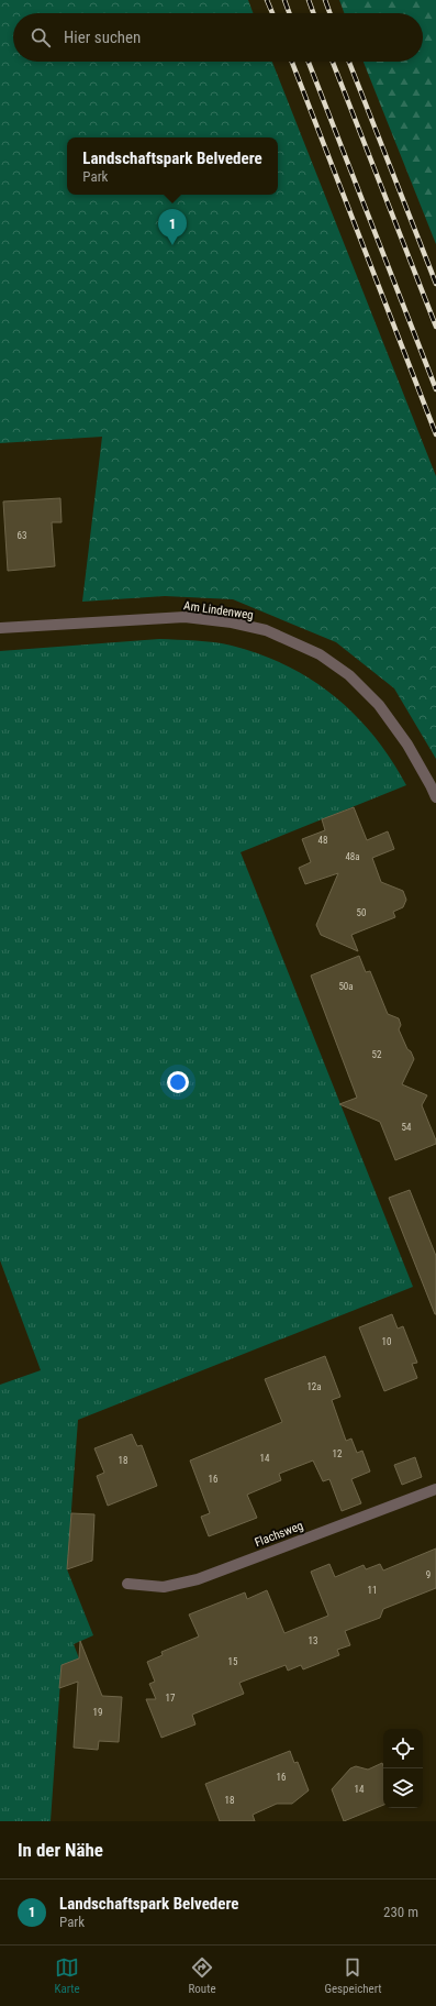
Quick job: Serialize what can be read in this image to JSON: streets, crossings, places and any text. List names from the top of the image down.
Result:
{
  "streets": {
    "street": ["Am Lindenweg", "Flachsweg"]
  },
  "house_numbers": [
    "63",
    "48",
    "48a",
    "50",
    "50a",
    "52",
    "54",
    "10",
    "12a",
    "12",
    "14",
    "18",
    "16",
    "9",
    "11",
    "13",
    "15",
    "17",
    "19",
    "16",
    "14",
    "18"
  ],
  "page": {
    "search": "Hier suchen",
    "popup": ["Landschaftspark Belvedere", "Park"],
    "pins": "1",
    "heading": "In der Nähe",
    "list": [
      {
        "mark": "1",
        "name": "Landschaftspark Belvedere",
        "note": "Park",
        "value": "230 m"
      }
    ],
    "nav": ["Karte", "Route", "Gespeichert"]
  }
}
